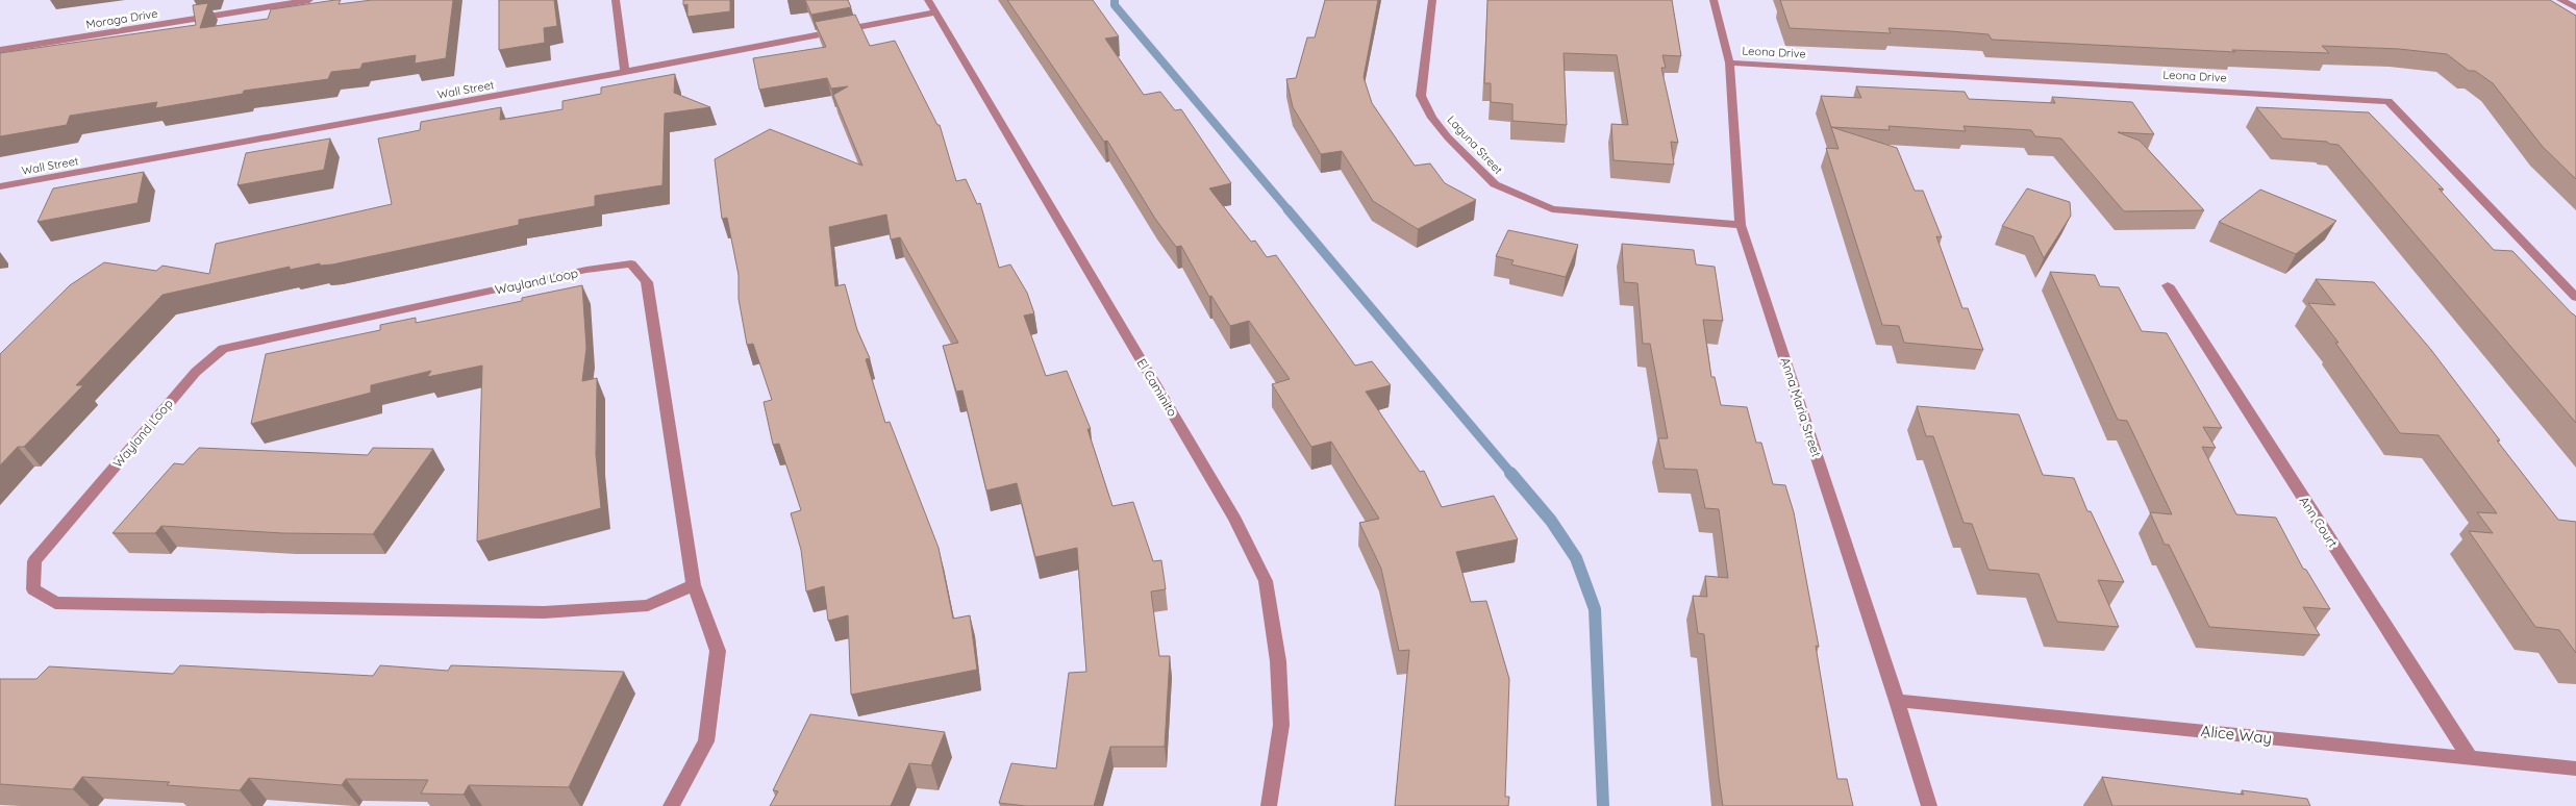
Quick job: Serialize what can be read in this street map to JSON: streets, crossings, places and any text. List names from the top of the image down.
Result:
{
  "streets": {
    "street": [
      "Moraga Drive",
      "Leona Drive",
      "Wall Street",
      "Laguna Street",
      "Wayland Loop",
      "El Caminito",
      "Anna Maria Street",
      "Ann Court",
      "Alice Way"
    ]
  },
  "crossings": [
    ["Leona Drive", "Anna Maria Street"],
    ["Wall Street", "El Caminito"],
    ["Laguna Street", "Anna Maria Street"],
    ["Anna Maria Street", "Alice Way"],
    ["Ann Court", "Alice Way"]
  ]
}
